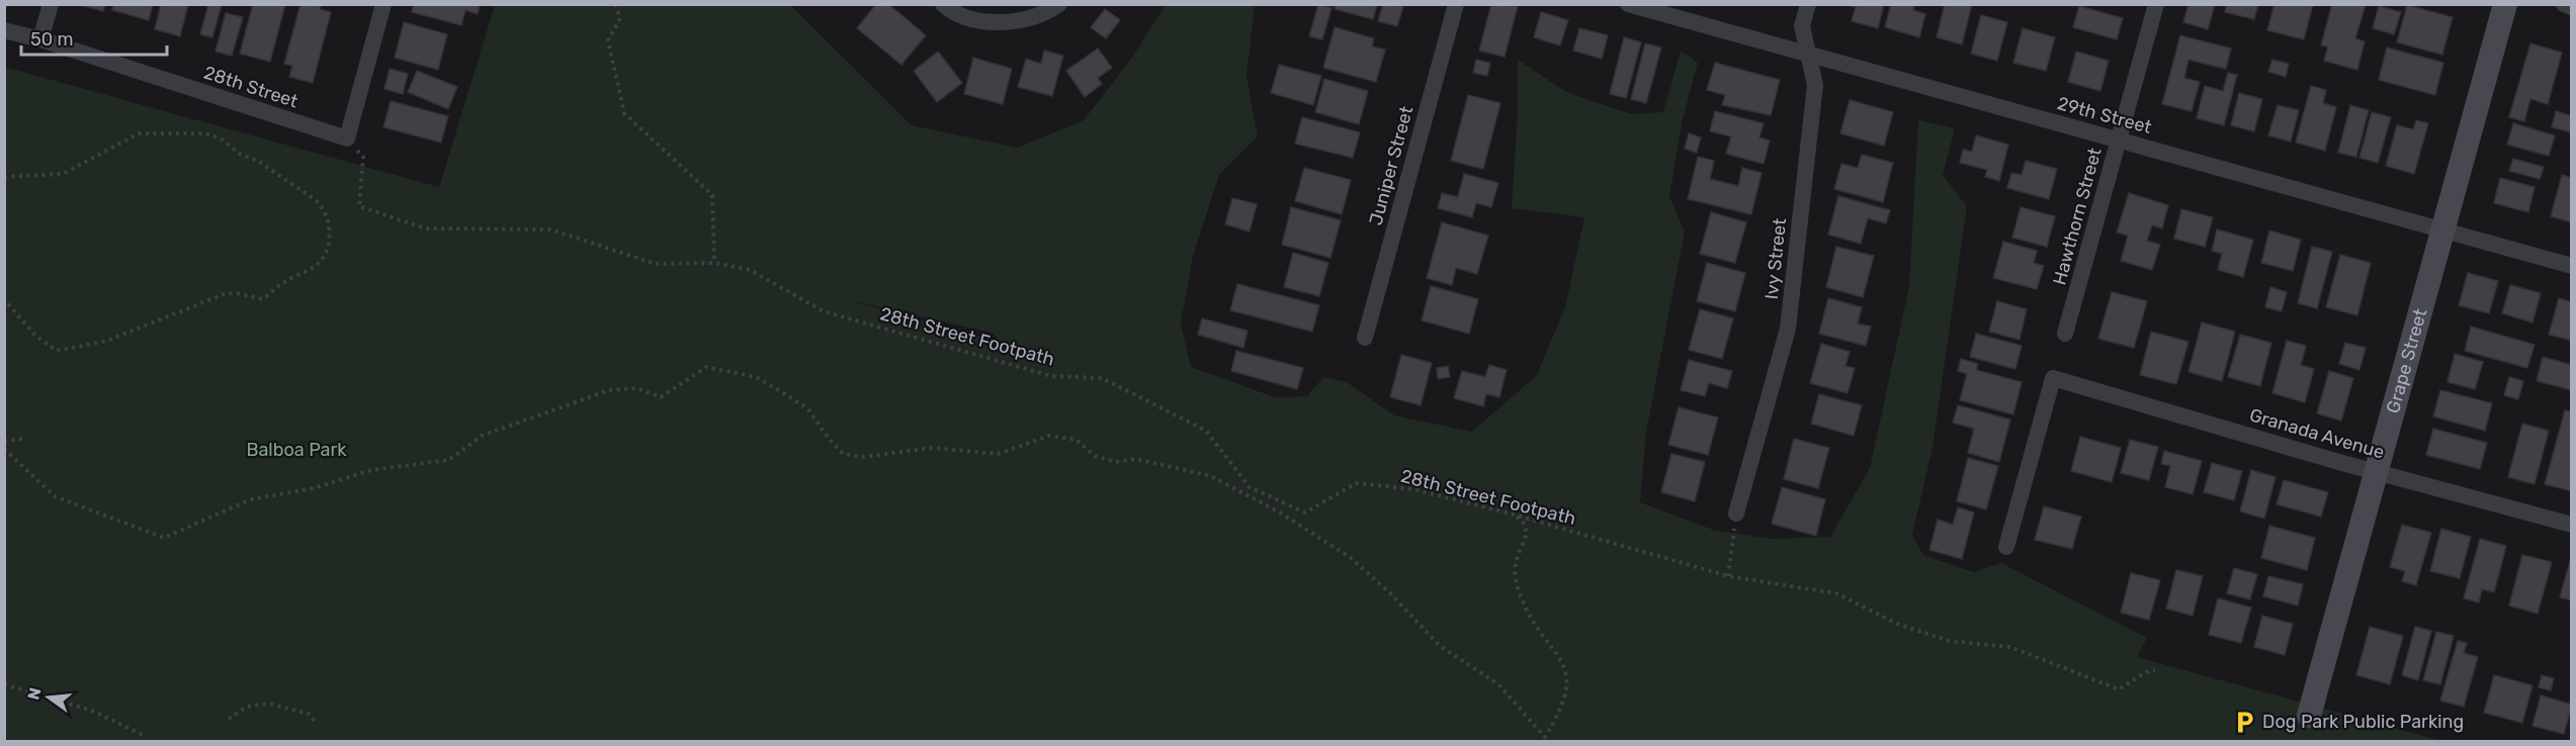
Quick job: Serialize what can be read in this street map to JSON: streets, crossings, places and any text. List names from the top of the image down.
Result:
{
  "streets": {
    "street": [
      "28th Street",
      "29th Street",
      "Juniper Street",
      "Hawthorn Street",
      "Ivy Street",
      "Grape Street",
      "Granada Avenue"
    ],
    "path": ["28th Street Footpath"]
  },
  "crossings": [
    ["29th Street", "Hawthorn Street"],
    ["29th Street", "Ivy Street"],
    ["29th Street", "Grape Street"],
    ["Grape Street", "Granada Avenue"]
  ],
  "parks": ["Balboa Park"],
  "places": {
    "parking": ["Dog Park Public Parking"]
  },
  "scale_bar": "50 m",
  "north": "left"
}
